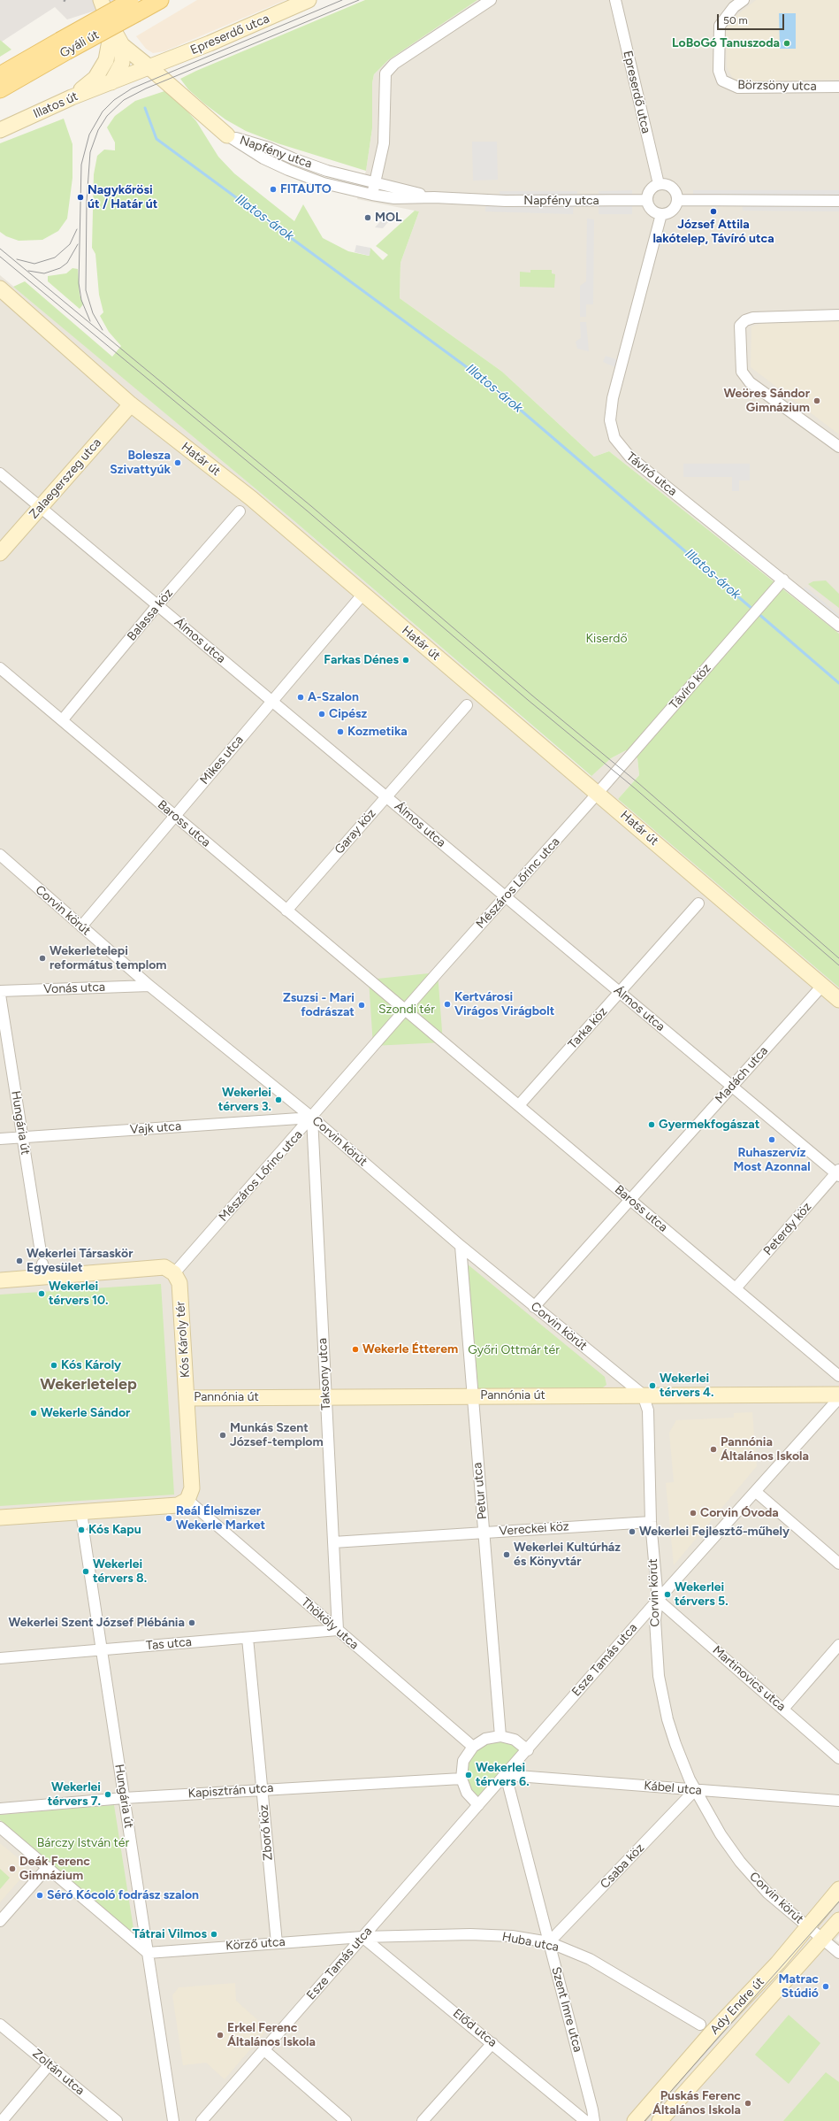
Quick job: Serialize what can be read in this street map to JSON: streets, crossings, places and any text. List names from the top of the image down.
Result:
{
  "streets": {
    "main road": ["Gyáli út"],
    "street": [
      "Epreserdő utca",
      "Börzsöny utca",
      "Illatos út",
      "Napfény utca",
      "Határ út",
      "Távíró utca",
      "Zalaegerszeg utca",
      "Balassa köz",
      "Álmos utca",
      "Távíró köz",
      "Mikes utca",
      "Baross utca",
      "Garay köz",
      "Mészáros Lőrinc utca",
      "Corvin körút",
      "Vonás utca",
      "Tarka köz",
      "Madách utca",
      "Hungária út",
      "Vajk utca",
      "Peterdy köz",
      "Kós Károly tér",
      "Taksony utca",
      "Pannónia út",
      "Petur utca",
      "Vereckei köz",
      "Thököly utca",
      "Tas utca",
      "Esze Tamás utca",
      "Martinovics utca",
      "Kábel utca",
      "Kapisztrán utca",
      "Zboró köz",
      "Csaba köz",
      "Huba utca",
      "Körző utca",
      "Ady Endre út",
      "Szent Imre utca",
      "Előd utca",
      "Zoltán utca"
    ]
  },
  "crossings": [
    ["Epreserdő utca", "Illatos út"],
    ["Epreserdő utca", "Napfény utca"],
    ["Epreserdő utca", "Távíró utca"],
    ["Napfény utca", "Távíró utca"],
    ["Határ út", "Zalaegerszeg utca"],
    ["Határ út", "Távíró köz"],
    ["Határ út", "Mikes utca"],
    ["Határ út", "Mészáros Lőrinc utca"],
    ["Határ út", "Madách utca"],
    ["Távíró utca", "Távíró köz"],
    ["Zalaegerszeg utca", "Álmos utca"],
    ["Balassa köz", "Álmos utca"],
    ["Balassa köz", "Baross utca"],
    ["Álmos utca", "Mikes utca"],
    ["Álmos utca", "Garay köz"],
    ["Álmos utca", "Mészáros Lőrinc utca"],
    ["Álmos utca", "Tarka köz"],
    ["Álmos utca", "Madách utca"],
    ["Álmos utca", "Peterdy köz"],
    ["Távíró köz", "Mészáros Lőrinc utca"],
    ["Mikes utca", "Baross utca"],
    ["Mikes utca", "Corvin körút"],
    ["Baross utca", "Garay köz"],
    ["Baross utca", "Mészáros Lőrinc utca"],
    ["Baross utca", "Tarka köz"],
    ["Baross utca", "Madách utca"],
    ["Baross utca", "Peterdy köz"],
    ["Mészáros Lőrinc utca", "Corvin körút"],
    ["Mészáros Lőrinc utca", "Vajk utca"],
    ["Mészáros Lőrinc utca", "Kós Károly tér"],
    ["Mészáros Lőrinc utca", "Taksony utca"],
    ["Corvin körút", "Vonás utca"],
    ["Corvin körút", "Madách utca"],
    ["Corvin körút", "Vajk utca"],
    ["Corvin körút", "Taksony utca"],
    ["Corvin körút", "Pannónia út"],
    ["Corvin körút", "Petur utca"],
    ["Corvin körút", "Vereckei köz"],
    ["Corvin körút", "Esze Tamás utca"],
    ["Corvin körút", "Martinovics utca"],
    ["Corvin körút", "Kábel utca"],
    ["Corvin körút", "Csaba köz"],
    ["Corvin körút", "Ady Endre út"],
    ["Hungária út", "Vajk utca"],
    ["Hungária út", "Tas utca"],
    ["Hungária út", "Kapisztrán utca"],
    ["Hungária út", "Körző utca"],
    ["Vajk utca", "Taksony utca"],
    ["Kós Károly tér", "Pannónia út"],
    ["Kós Károly tér", "Thököly utca"],
    ["Taksony utca", "Pannónia út"],
    ["Taksony utca", "Vereckei köz"],
    ["Taksony utca", "Thököly utca"],
    ["Taksony utca", "Tas utca"],
    ["Pannónia út", "Petur utca"],
    ["Petur utca", "Vereckei köz"],
    ["Thököly utca", "Tas utca"],
    ["Tas utca", "Zboró köz"],
    ["Esze Tamás utca", "Martinovics utca"],
    ["Esze Tamás utca", "Kábel utca"],
    ["Esze Tamás utca", "Huba utca"],
    ["Esze Tamás utca", "Körző utca"],
    ["Esze Tamás utca", "Szent Imre utca"],
    ["Esze Tamás utca", "Előd utca"],
    ["Kábel utca", "Csaba köz"],
    ["Kábel utca", "Szent Imre utca"],
    ["Kapisztrán utca", "Zboró köz"],
    ["Zboró köz", "Körző utca"],
    ["Csaba köz", "Huba utca"],
    ["Csaba köz", "Szent Imre utca"],
    ["Huba utca", "Körző utca"],
    ["Huba utca", "Szent Imre utca"],
    ["Huba utca", "Előd utca"],
    ["Körző utca", "Előd utca"]
  ],
  "districts": ["Wekerletelep"],
  "water": ["Illatos-árok"],
  "parks": [
    "Kiserdő",
    "Szondi tér",
    "Győri Ottmár tér",
    "Bárczy István tér"
  ],
  "places": [
    "LoBoGó Tanuszoda",
    "FITAUTO",
    "Nagykőrösi út / Határ út",
    "József Attila lakótelep, Távíró utca",
    "MOL",
    "Weöres Sándor Gimnázium",
    "Bolesza Szivattyúk",
    "Farkas Dénes",
    "A-Szalon",
    "Cipész",
    "Kozmetika",
    "Wekerletelepi református templom",
    "Kertvárosi Virágos Virágbolt",
    "Zsuzsi - Mari fodrászat",
    "Wekerlei térvers 3.",
    "Gyermekfogászat",
    "Ruhaszervíz Most Azonnal",
    "Wekerlei Társaskör Egyesület",
    "Wekerlei térvers 10.",
    "Wekerle Étterem",
    "Kós Károly",
    "Wekerlei térvers 4.",
    "Wekerle Sándor",
    "Munkás Szent József-templom",
    "Pannónia Általános Iskola",
    "Corvin Óvoda",
    "Reál Élelmiszer Wekerle Market",
    "Kós Kapu",
    "Wekerlei Fejlesztő-műhely",
    "Wekerlei Kultúrház és Könyvtár",
    "Wekerlei térvers 8.",
    "Wekerlei térvers 5.",
    "Wekerlei Szent József Plébánia",
    "Wekerlei térvers 6.",
    "Wekerlei térvers 7.",
    "Deák Ferenc Gimnázium",
    "Séró Kócoló fodrász szalon",
    "Tátrai Vilmos",
    "Matrac Stúdió",
    "Erkel Ferenc Általános Iskola",
    "Puskás Ferenc Általános Iskola"
  ],
  "scale_bar": "50 m"
}
